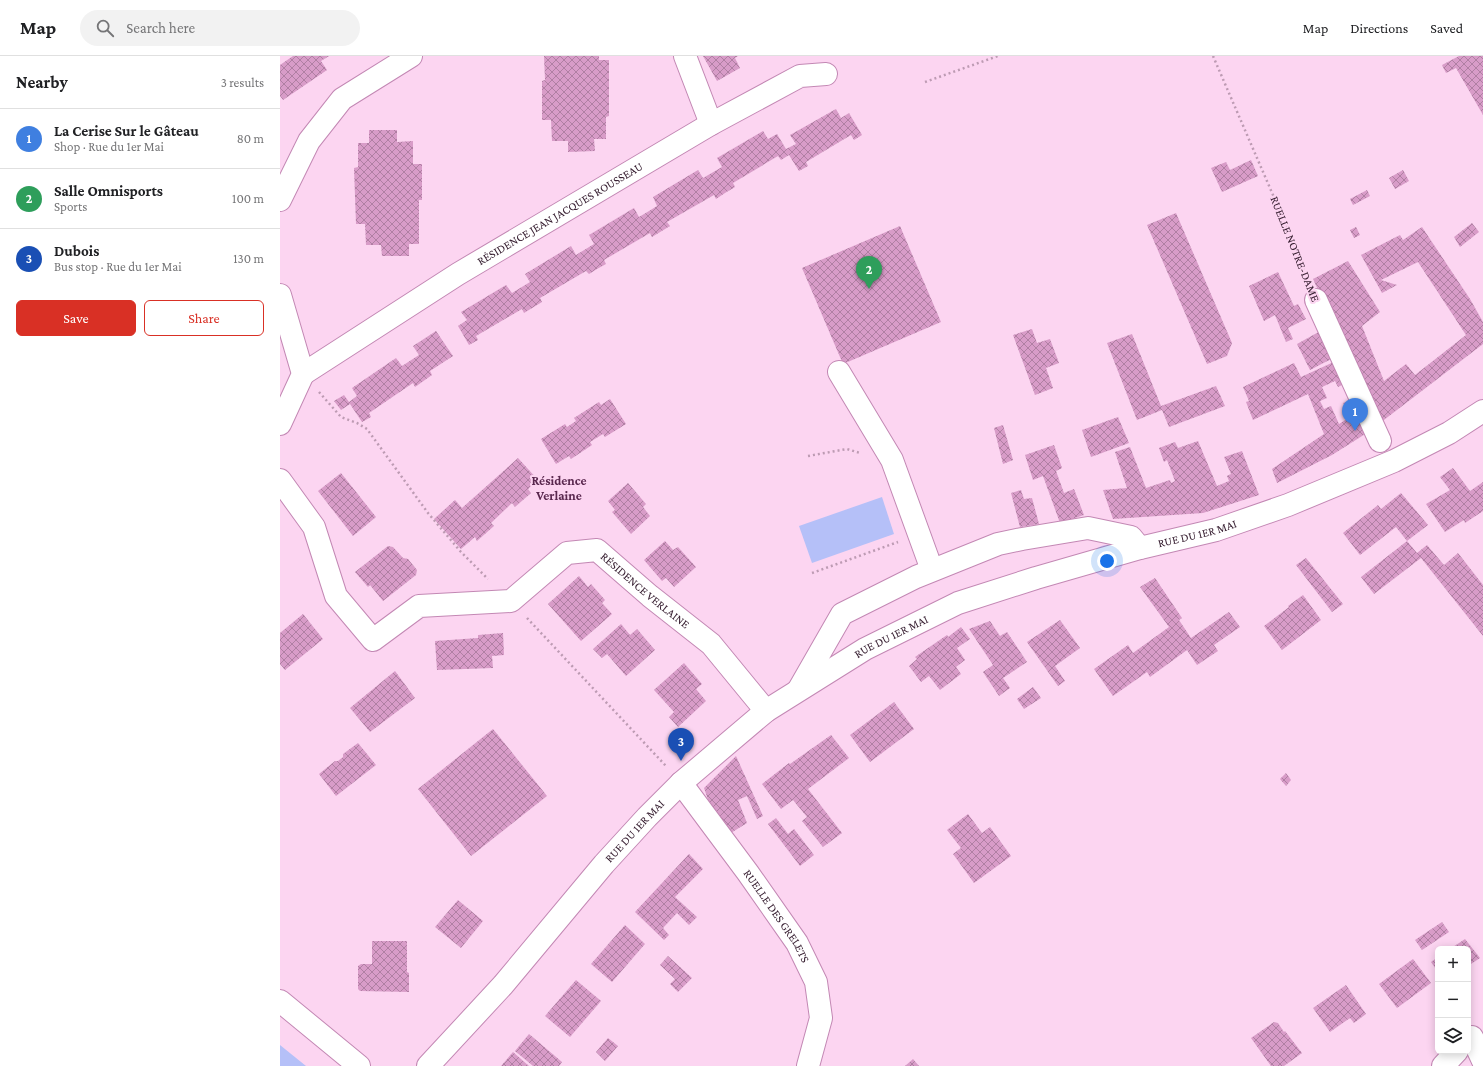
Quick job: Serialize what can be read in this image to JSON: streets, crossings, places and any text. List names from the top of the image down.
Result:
{
  "streets": {
    "street": [
      "RÉSIDENCE JEAN JACQUES ROUSSEAU",
      "RUELLE NOTRE-DAME",
      "RUE DU 1ER MAI",
      "RÉSIDENCE VERLAINE",
      "RUELLE DES GRELETS"
    ]
  },
  "crossings": [
    ["RUE DU 1ER MAI", "RÉSIDENCE VERLAINE"],
    ["RUE DU 1ER MAI", "RUELLE DES GRELETS"]
  ],
  "districts": ["Résidence Verlaine"],
  "page": {
    "header": "Map",
    "search": "Search here",
    "nav": ["Map", "Directions", "Saved"],
    "heading": ["Nearby", "3 results"],
    "list": [
      {
        "mark": "1",
        "name": "La Cerise Sur le Gâteau",
        "note": "Shop · Rue du 1er Mai",
        "value": "80 m"
      },
      {
        "mark": "2",
        "name": "Salle Omnisports",
        "note": "Sports",
        "value": "100 m"
      },
      {
        "mark": "3",
        "name": "Dubois",
        "note": "Bus stop · Rue du 1er Mai",
        "value": "130 m"
      }
    ],
    "pins": ["2", "1", "3"],
    "buttons": ["Save", "Share"],
    "map_buttons": ["+", "−"]
  }
}
